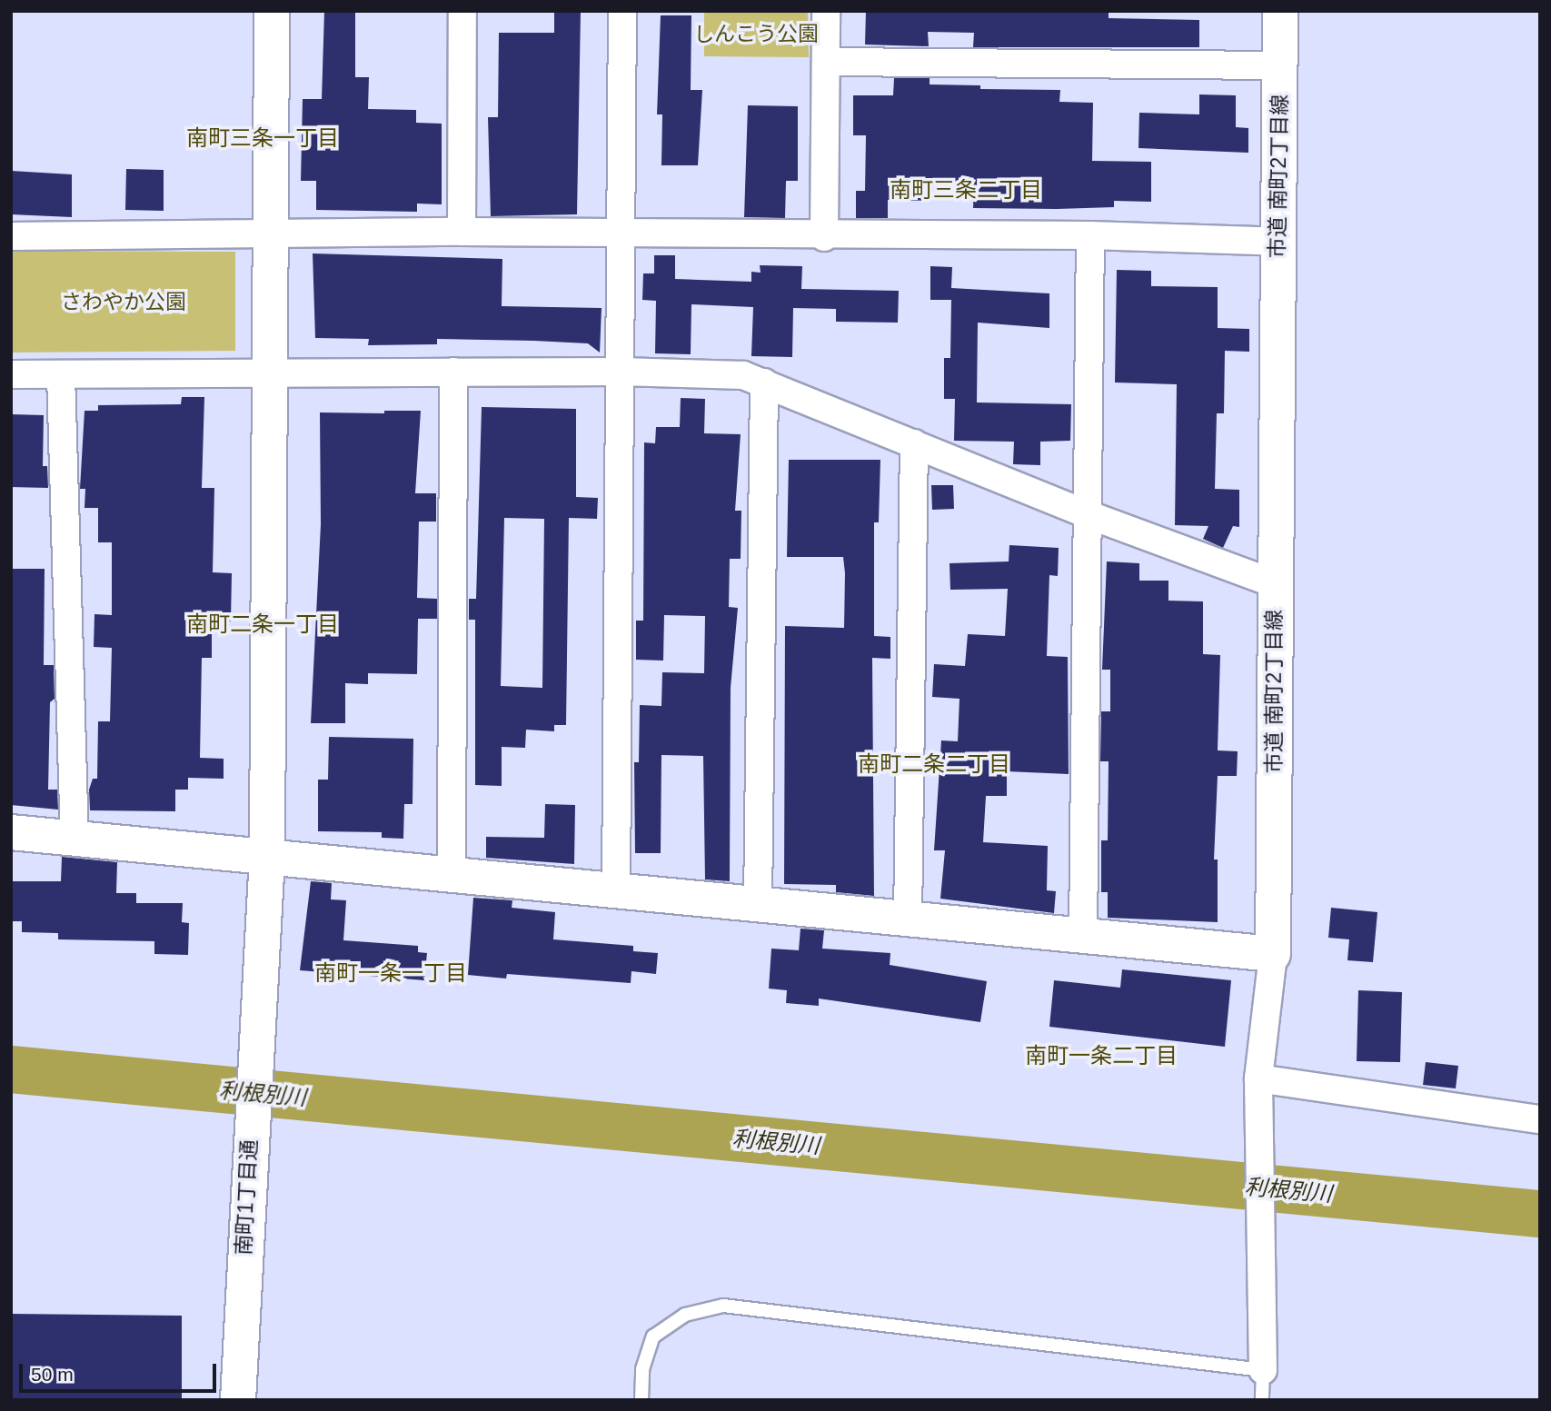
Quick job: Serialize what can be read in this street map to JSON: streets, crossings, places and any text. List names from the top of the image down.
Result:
{
  "streets": {
    "street": ["市道 南町2丁目線", "南町1丁目通"]
  },
  "districts": [
    "南町三条一丁目",
    "南町三条二丁目",
    "南町二条一丁目",
    "南町二条二丁目",
    "南町一条一丁目",
    "南町一条二丁目"
  ],
  "water": ["利根別川"],
  "parks": ["しんこう公園", "さわやか公園"],
  "scale_bar": "50 m"
}
